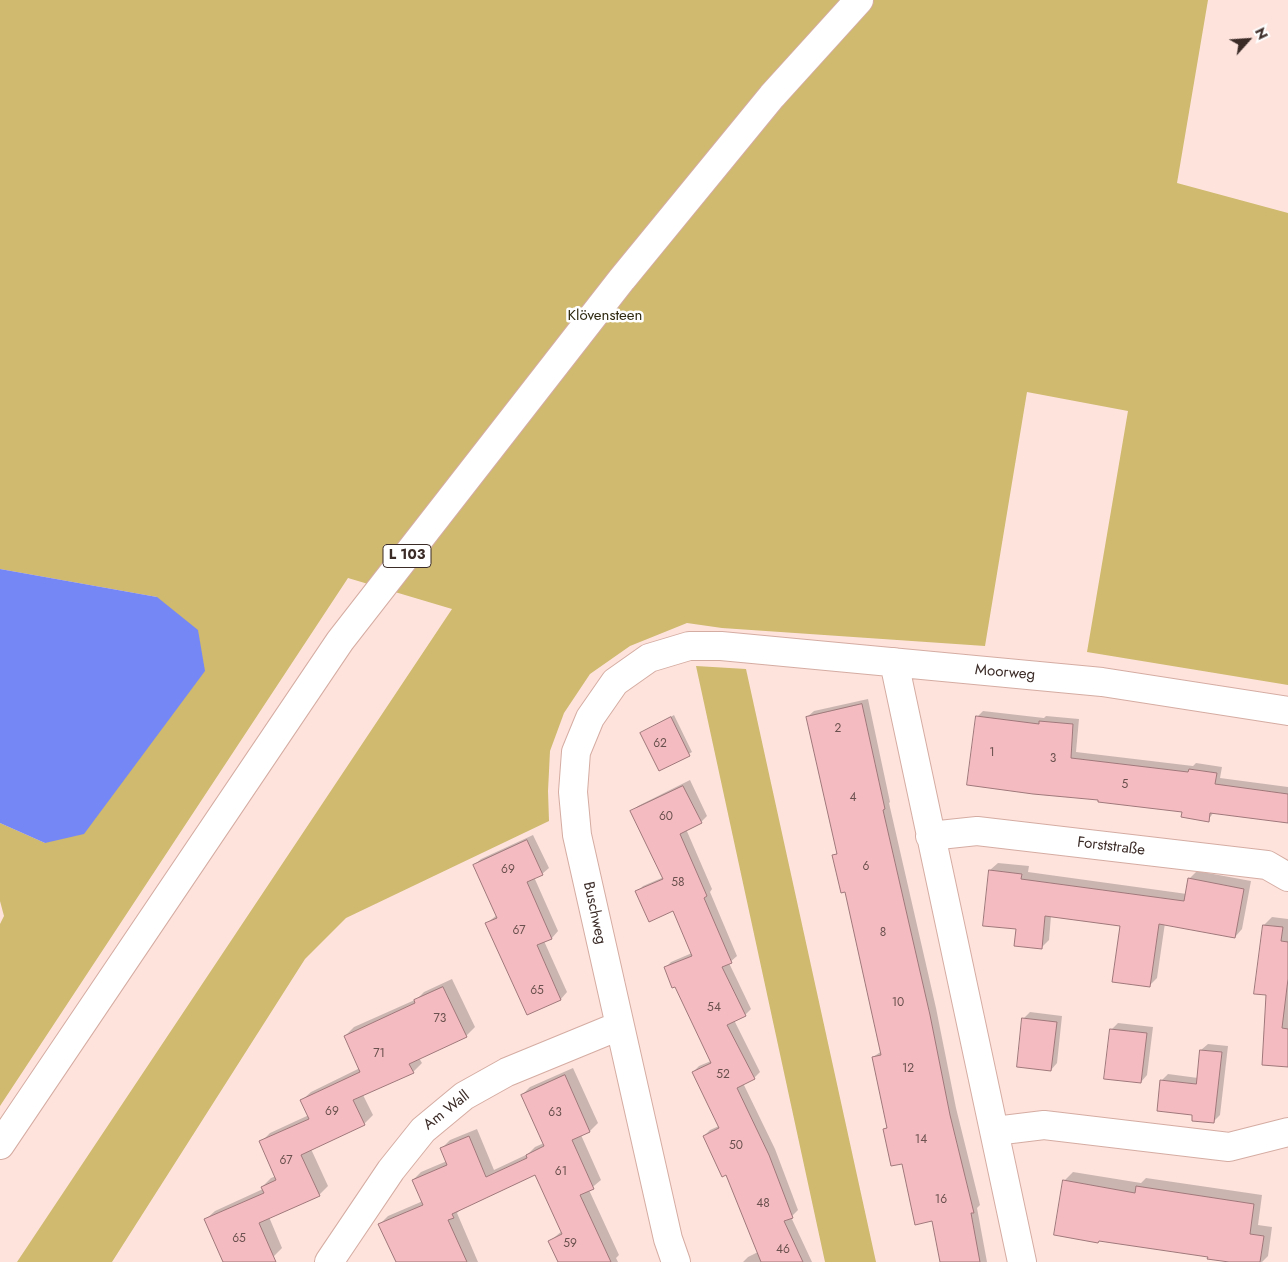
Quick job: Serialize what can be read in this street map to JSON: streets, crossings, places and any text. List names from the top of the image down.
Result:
{
  "streets": {
    "street": [
      "L 103",
      "Moorweg",
      "Forststraße",
      "Buschweg",
      "Am Wall"
    ]
  },
  "crossings": [
    ["Moorweg", "Buschweg"],
    ["Buschweg", "Am Wall"]
  ],
  "parks": ["Klövensteen"],
  "house_numbers": [
    "2",
    "62",
    "1",
    "3",
    "5",
    "4",
    "60",
    "6",
    "69",
    "58",
    "67",
    "8",
    "65",
    "10",
    "54",
    "73",
    "71",
    "12",
    "52",
    "69",
    "63",
    "14",
    "50",
    "67",
    "61",
    "16",
    "48",
    "65",
    "59",
    "46"
  ],
  "north": "top right"
}
